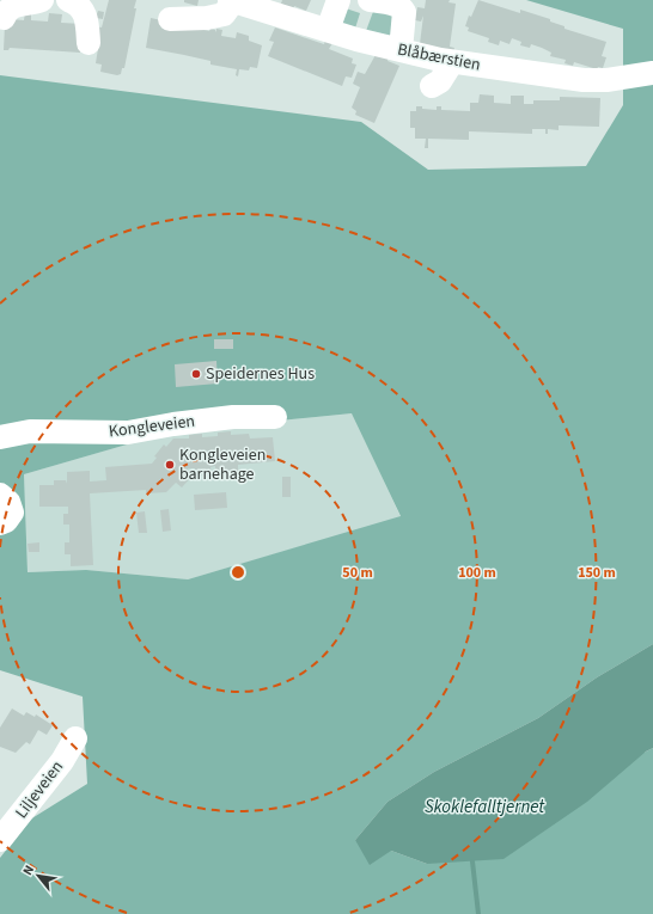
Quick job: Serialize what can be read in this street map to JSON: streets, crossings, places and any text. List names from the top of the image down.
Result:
{
  "streets": {
    "street": ["Blåbærstien", "Kongleveien", "Liljeveien"]
  },
  "water": ["Skoklefalltjernet"],
  "places": ["Speidernes Hus", "Kongleveien barnehage"],
  "north": "top left",
  "rings": ["50 m", "100 m", "150 m"]
}
